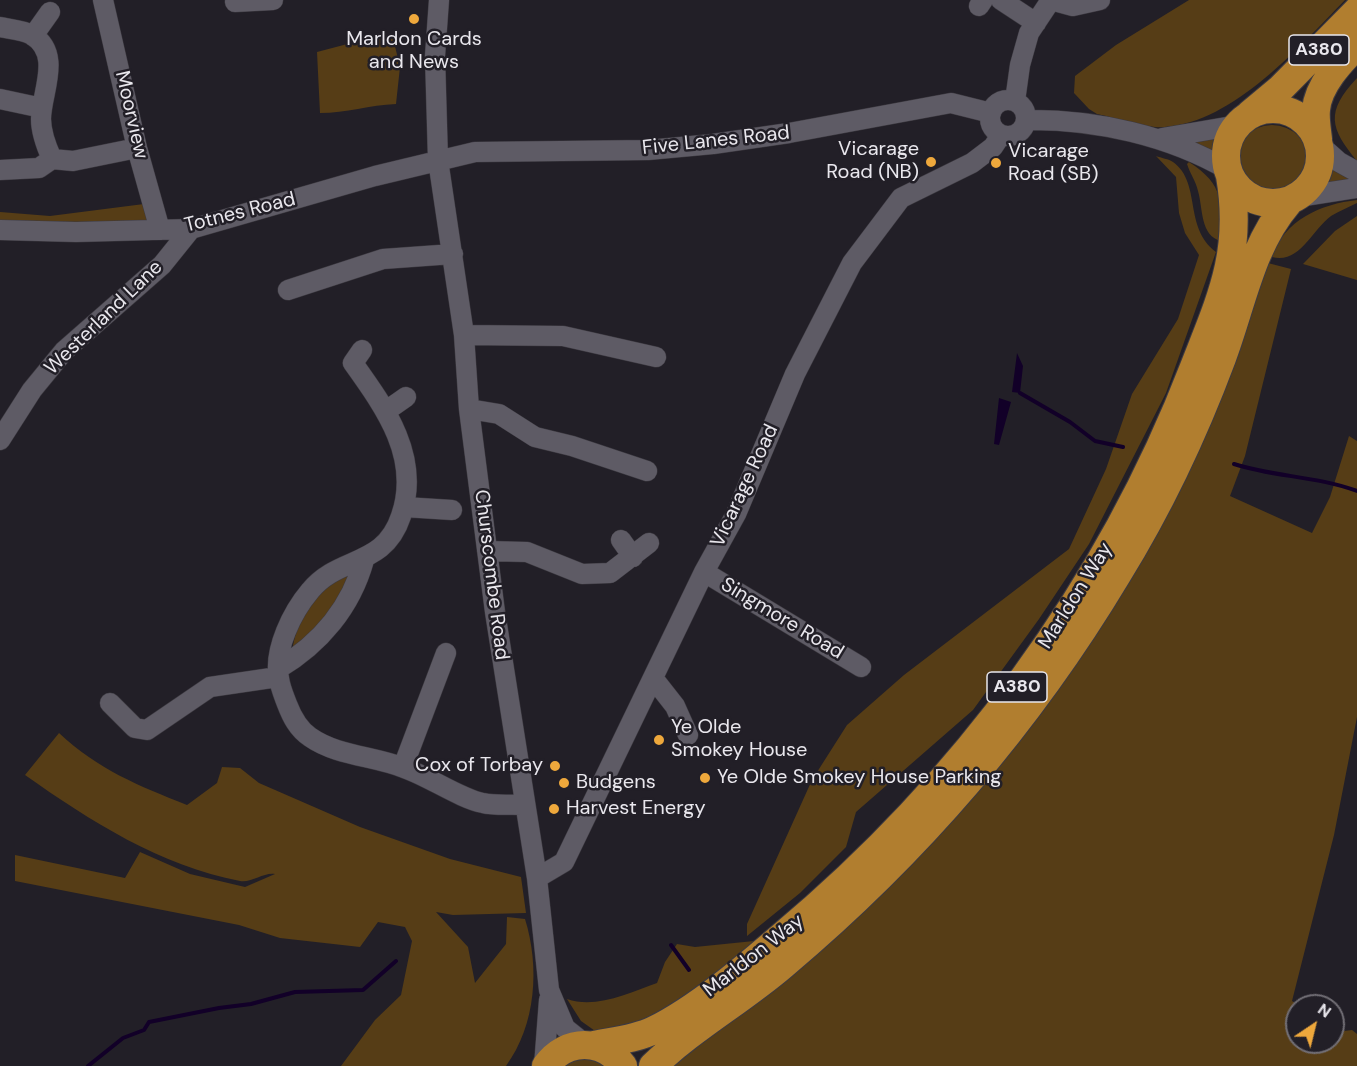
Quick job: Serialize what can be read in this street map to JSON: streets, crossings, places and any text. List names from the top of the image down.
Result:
{
  "streets": {
    "highway": ["A380", "Marldon Way"],
    "street": [
      "Moorview",
      "Five Lanes Road",
      "Totnes Road",
      "Westerland Lane",
      "Vicarage Road",
      "Churscombe Road",
      "Singmore Road"
    ]
  },
  "crossings": [
    ["A380", "Marldon Way"],
    ["Moorview", "Totnes Road"],
    ["Five Lanes Road", "Totnes Road"],
    ["Five Lanes Road", "Vicarage Road"],
    ["Five Lanes Road", "Churscombe Road"],
    ["Totnes Road", "Westerland Lane"],
    ["Totnes Road", "Churscombe Road"],
    ["Vicarage Road", "Churscombe Road"],
    ["Vicarage Road", "Singmore Road"],
    ["Churscombe Road", "Marldon Way"]
  ],
  "places": [
    "Marldon Cards and News",
    "Vicarage Road (NB)",
    "Vicarage Road (SB)",
    "Ye Olde Smokey House",
    "Cox of Torbay",
    "Ye Olde Smokey House Parking",
    "Budgens",
    "Harvest Energy"
  ],
  "north": "top right"
}
